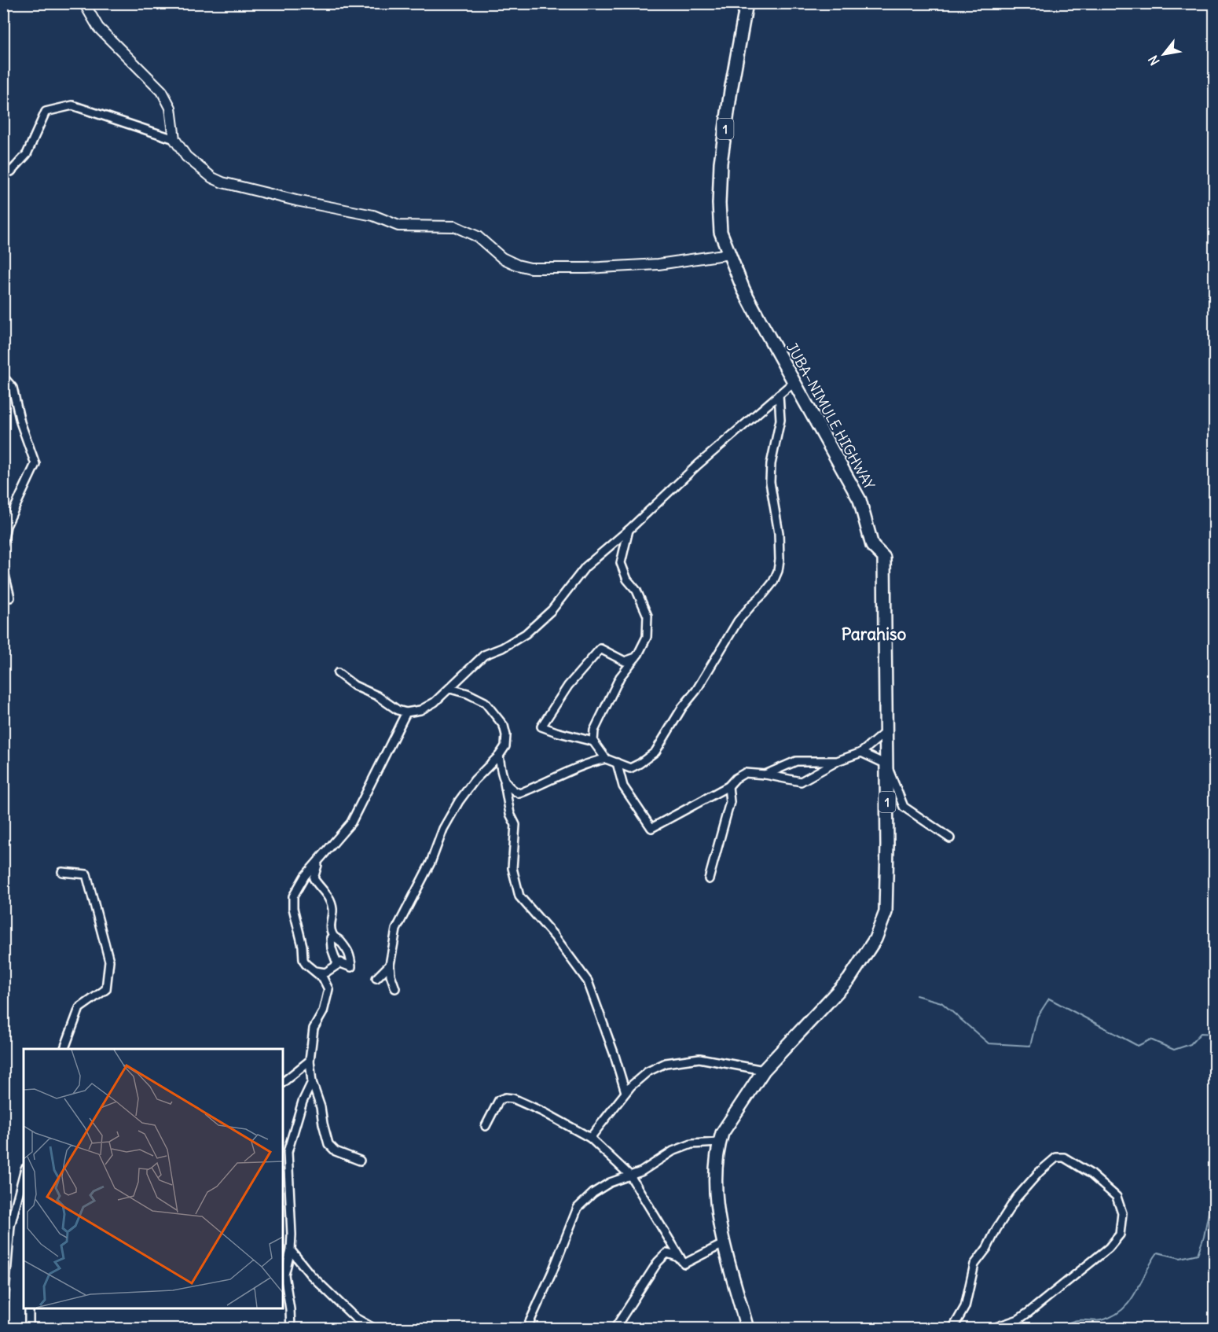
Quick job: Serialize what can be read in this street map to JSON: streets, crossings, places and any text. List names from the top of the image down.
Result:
{
  "streets": {
    "main road": ["1", "JUBA–NIMULE HIGHWAY"]
  },
  "crossings": [
    ["1", "JUBA–NIMULE HIGHWAY"]
  ],
  "districts": ["Parahiso"],
  "north": "bottom left"
}
